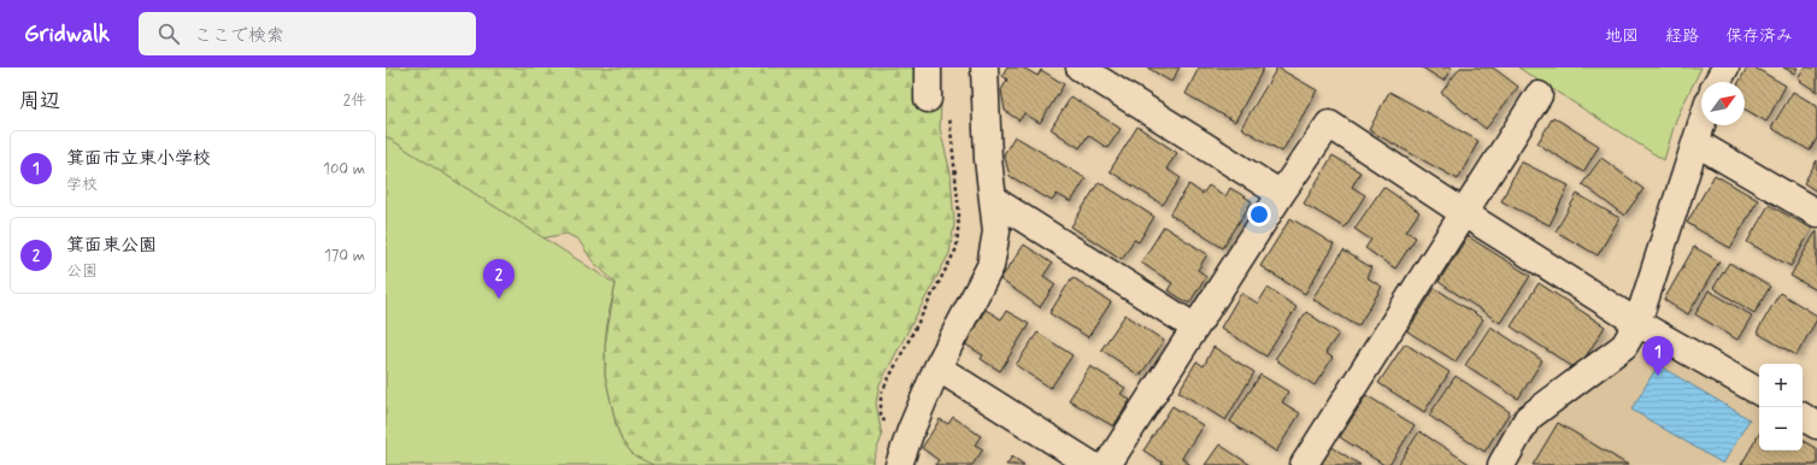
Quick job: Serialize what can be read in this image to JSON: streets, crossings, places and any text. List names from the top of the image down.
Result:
{
  "north": "top right",
  "page": {
    "header": "Gridwalk",
    "search": "ここで検索",
    "nav": ["地図", "経路", "保存済み"],
    "heading": ["周辺", "2件"],
    "list": [
      {
        "mark": "1",
        "name": "箕面市立東小学校",
        "note": "学校",
        "value": "100 m"
      },
      {
        "mark": "2",
        "name": "箕面東公園",
        "note": "公園",
        "value": "170 m"
      }
    ],
    "pins": ["2", "1"],
    "map_buttons": ["+", "−"]
  }
}
